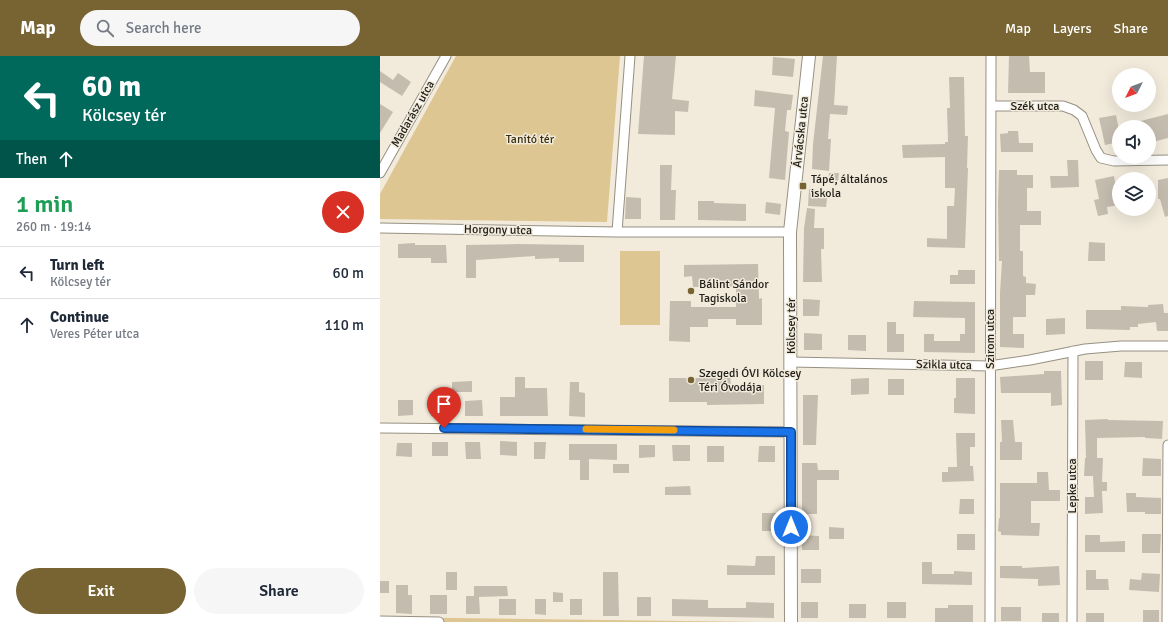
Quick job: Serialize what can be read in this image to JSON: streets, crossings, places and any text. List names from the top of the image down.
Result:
{
  "streets": {
    "street": [
      "Szék utca",
      "Madarász utca",
      "Árvácska utca",
      "Horgony utca",
      "Kölcsey tér",
      "Szirom utca",
      "Szikla utca",
      "Lepke utca"
    ]
  },
  "crossings": [
    ["Szék utca", "Szirom utca"],
    ["Árvácska utca", "Kölcsey tér"],
    ["Kölcsey tér", "Szikla utca"],
    ["Szirom utca", "Szikla utca"],
    ["Szikla utca", "Lepke utca"]
  ],
  "parks": ["Tanító tér"],
  "places": {
    "transit": ["Tápé, általános iskola"],
    "other": ["Bálint Sándor Tagiskola", "Szegedi ÓVI Kölcsey Téri Óvodája"]
  },
  "north": "bottom left",
  "page": {
    "header": "Map",
    "search": "Search here",
    "nav": ["Map", "Layers", "Share"],
    "turn": ["60 m", "Kölcsey tér"],
    "then": "Then",
    "heading": ["1 min", "260 m · 19:14"],
    "list": [
      {
        "name": "Turn left",
        "note": "Kölcsey tér",
        "value": "60 m"
      },
      {
        "name": "Continue",
        "note": "Veres Péter utca",
        "value": "110 m"
      }
    ],
    "buttons": ["Exit", "Share"]
  }
}
